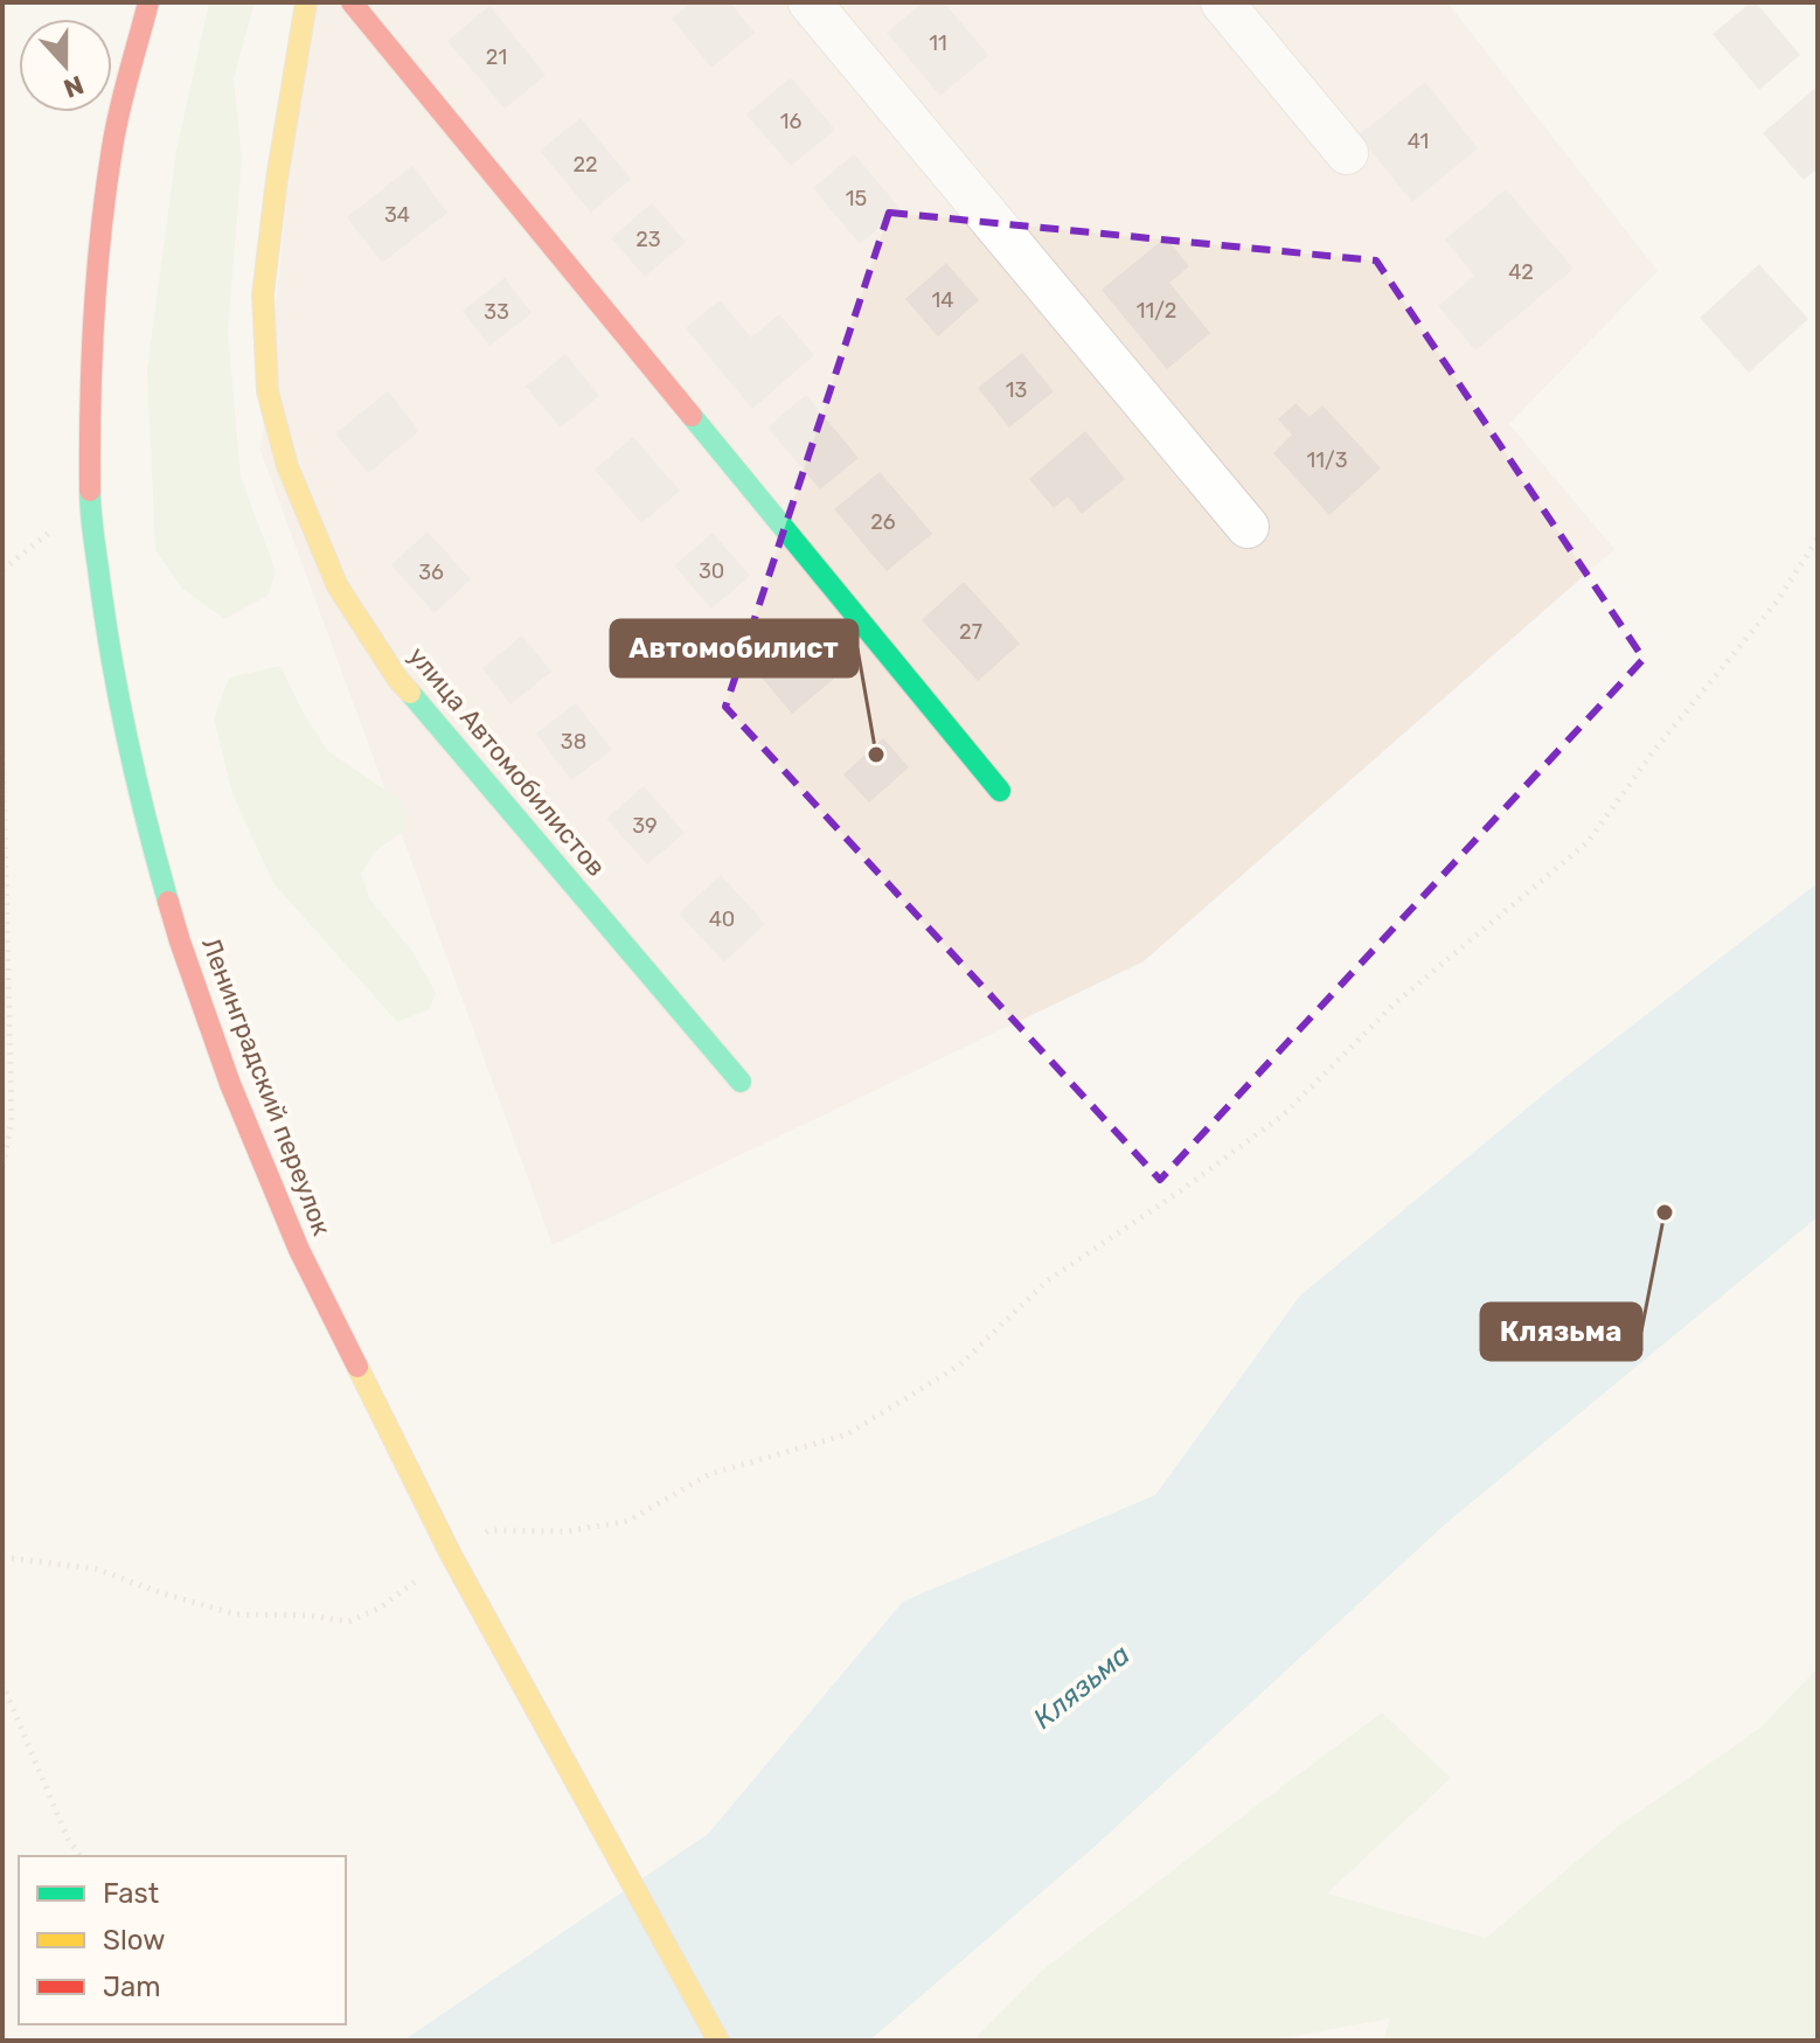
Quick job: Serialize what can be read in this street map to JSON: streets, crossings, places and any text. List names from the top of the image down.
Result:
{
  "streets": {
    "street": ["улица Автомобилистов", "Ленинградский переулок"]
  },
  "water": ["Клязьма"],
  "places": ["Автомобилист", "Клязьма"],
  "house_numbers": [
    "11",
    "21",
    "16",
    "41",
    "22",
    "15",
    "34",
    "23",
    "42",
    "14",
    "11/2",
    "33",
    "13",
    "11/3",
    "26",
    "30",
    "36",
    "27",
    "38",
    "39",
    "40"
  ],
  "legend": ["Fast", "Slow", "Jam"],
  "north": "bottom"
}
